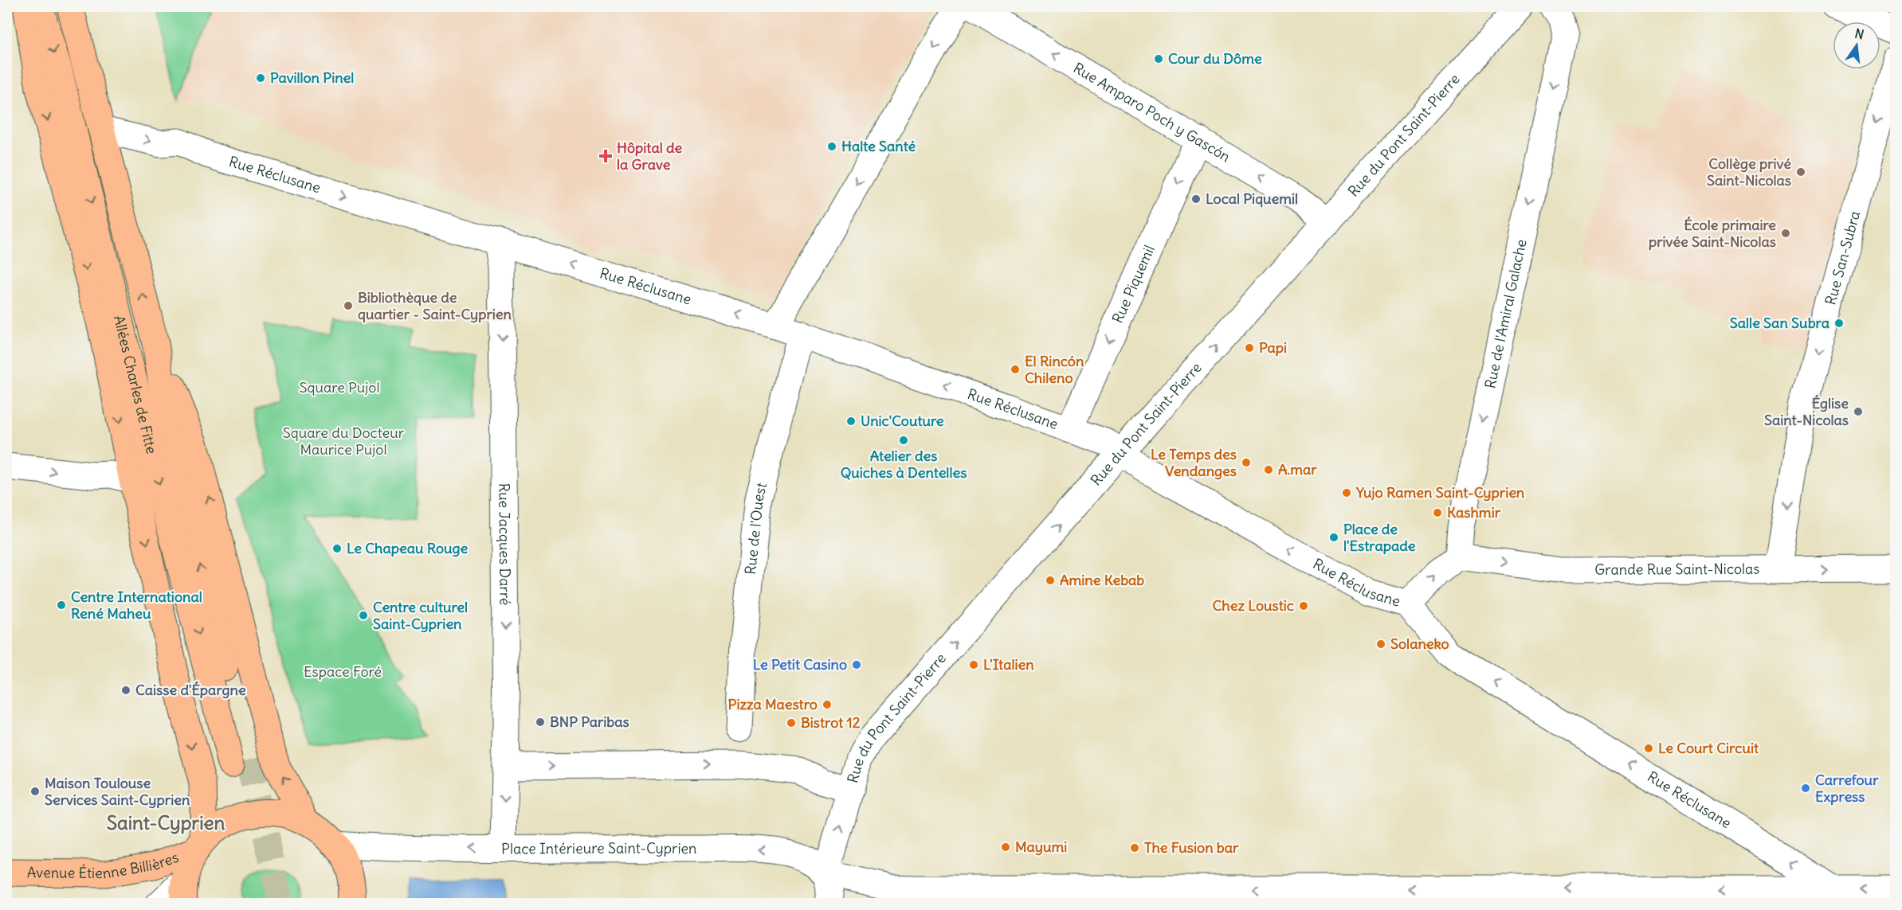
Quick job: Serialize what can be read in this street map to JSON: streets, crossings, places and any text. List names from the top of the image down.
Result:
{
  "streets": {
    "main road": ["Allées Charles de Fitte", "Avenue Étienne Billières"],
    "street": [
      "Rue Amparo Poch y Gascón",
      "Rue du Pont Saint-Pierre",
      "Rue Réclusane",
      "Rue San-Subra",
      "Rue Piquemil",
      "Rue de l'Amiral Galache",
      "Rue de l'Ouest",
      "Rue Jacques Darré",
      "Grande Rue Saint-Nicolas",
      "Place Intérieure Saint-Cyprien"
    ]
  },
  "crossings": [
    ["Rue Amparo Poch y Gascón", "Rue du Pont Saint-Pierre"],
    ["Rue Amparo Poch y Gascón", "Rue Piquemil"],
    ["Rue du Pont Saint-Pierre", "Rue Réclusane"],
    ["Rue du Pont Saint-Pierre", "Place Intérieure Saint-Cyprien"],
    ["Rue Réclusane", "Rue Piquemil"],
    ["Rue Réclusane", "Allées Charles de Fitte"],
    ["Rue Réclusane", "Rue de l'Ouest"],
    ["Rue Réclusane", "Rue Jacques Darré"],
    ["Rue San-Subra", "Grande Rue Saint-Nicolas"],
    ["Rue de l'Amiral Galache", "Grande Rue Saint-Nicolas"],
    ["Rue Jacques Darré", "Place Intérieure Saint-Cyprien"]
  ],
  "one_way": [
    "Rue Amparo Poch y Gascón",
    "Rue du Pont Saint-Pierre",
    "Rue San-Subra",
    "Rue Piquemil",
    "Rue de l'Amiral Galache",
    "Rue Jacques Darré",
    "Grande Rue Saint-Nicolas"
  ],
  "districts": ["Saint-Cyprien"],
  "parks": ["Square Pujol", "Square du Docteur Maurice Pujol", "Espace Foré"],
  "places": {
    "other": [
      "Cour du Dôme",
      "Pavillon Pinel",
      "Halte Santé",
      "Collège privé Saint-Nicolas",
      "Local Piquemil",
      "École primaire privée Saint-Nicolas",
      "Bibliothèque de quartier - Saint-Cyprien",
      "Salle San Subra",
      "Papi",
      "El Rincón Chileno",
      "Église Saint-Nicolas",
      "Unic'Couture",
      "Atelier des Quiches à Dentelles",
      "Le Temps des Vendanges",
      "A.mar",
      "Yujo Ramen Saint-Cyprien",
      "Kashmir",
      "Place de l'Estrapade",
      "Le Chapeau Rouge",
      "Amine Kebab",
      "Centre International René Maheu",
      "Chez Loustic",
      "Centre culturel Saint-Cyprien",
      "Solaneko",
      "Le Petit Casino",
      "L'Italien",
      "Caisse d'Épargne",
      "Pizza Maestro",
      "BNP Paribas",
      "Bistrot 12",
      "Le Court Circuit",
      "Carrefour Express",
      "Maison Toulouse Services Saint-Cyprien",
      "Mayumi",
      "The Fusion bar"
    ],
    "health": ["Hôpital de la Grave"]
  },
  "north": "top"
}
